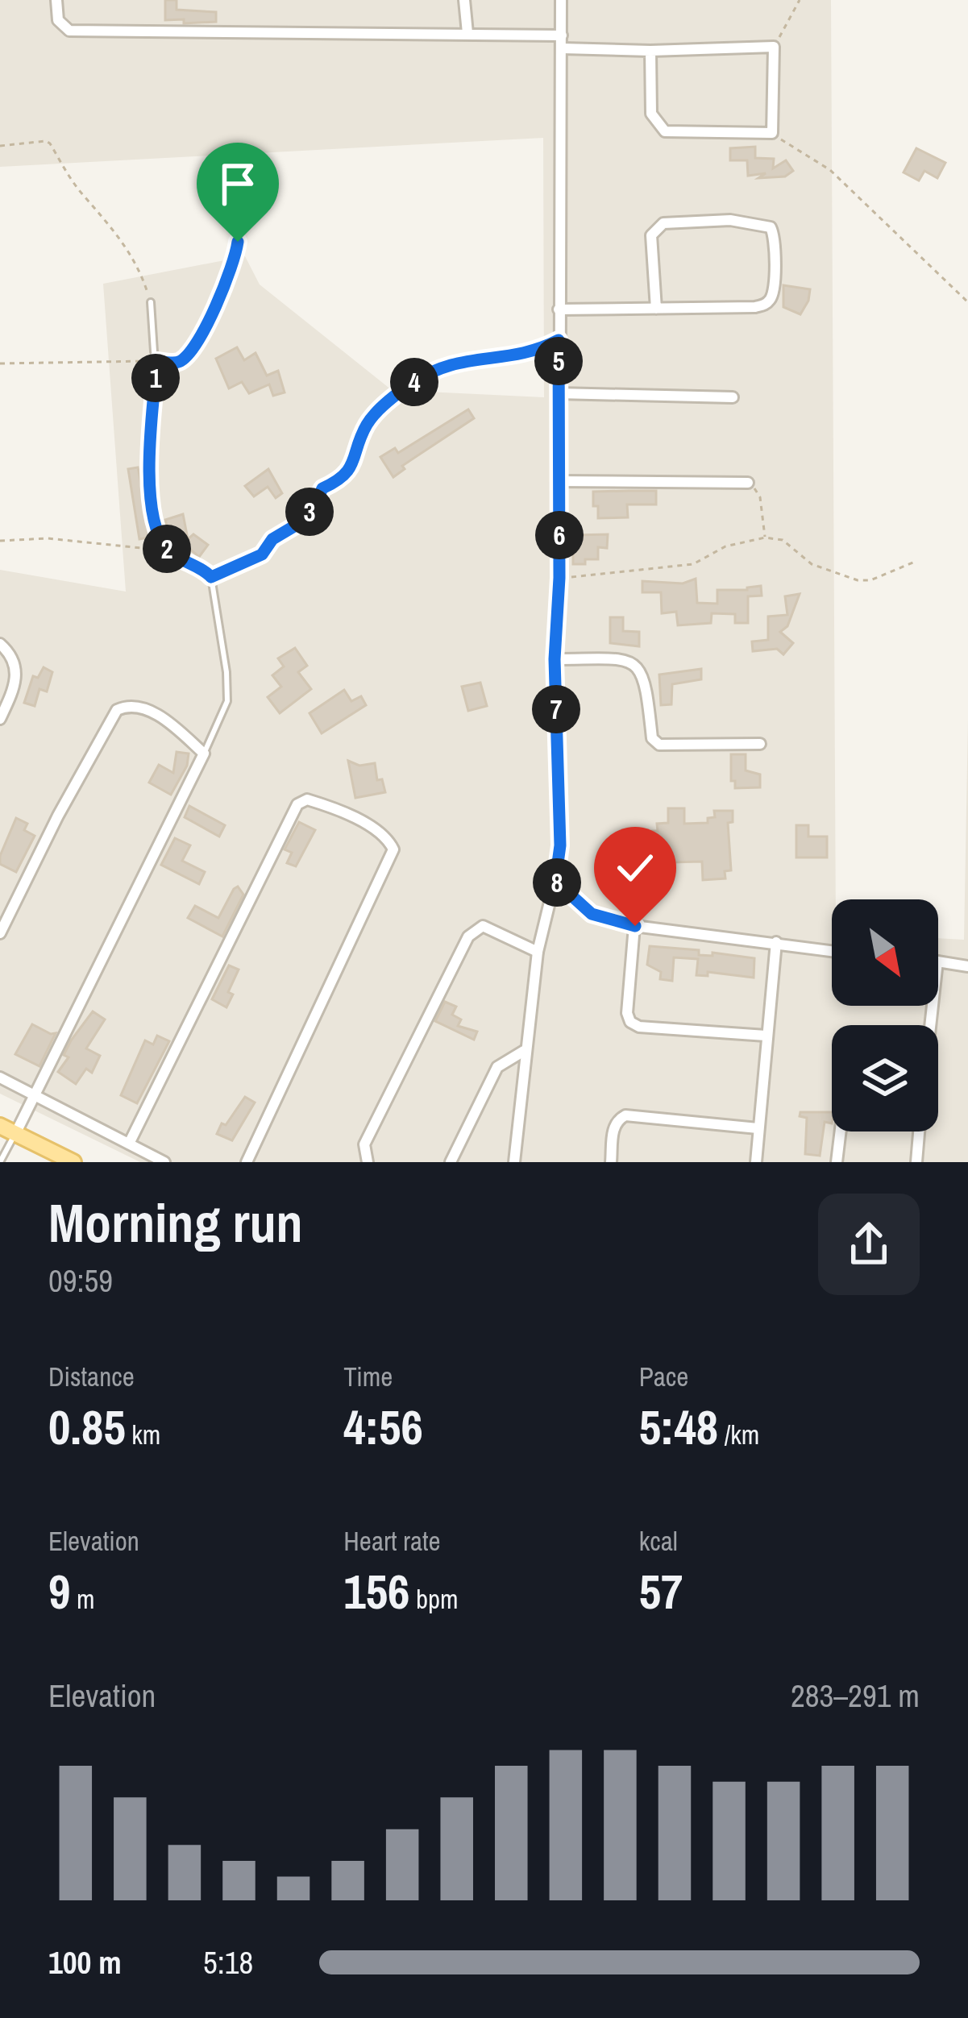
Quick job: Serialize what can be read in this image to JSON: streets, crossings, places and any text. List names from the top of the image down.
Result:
{
  "north": "bottom right",
  "page": {
    "pins": [
      "5",
      "1",
      "4",
      "3",
      "6",
      "2",
      "7",
      "8"
    ],
    "heading": ["Morning run", "09:59"],
    "stats": [
      ["Distance", "0.85 km"],
      ["Time", "4:56"],
      ["Pace", "5:48 /km"],
      ["Elevation", "9 m"],
      ["Heart rate", "156 bpm"],
      ["kcal", "57"]
    ],
    "chart": ["Elevation", "283–291 m"],
    "list": [
      {
        "name": "100 m",
        "note": "5:18"
      }
    ]
  }
}
